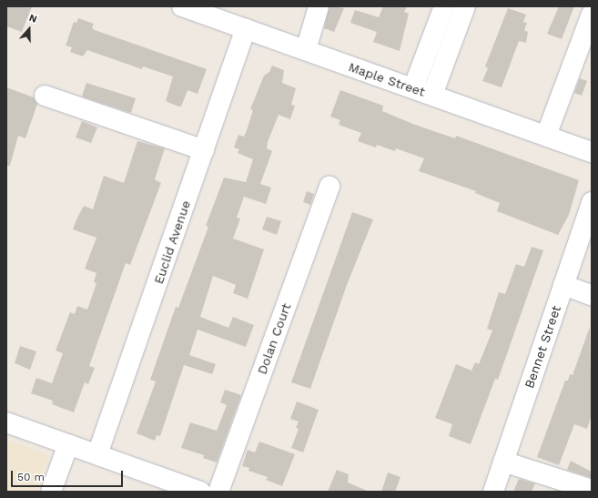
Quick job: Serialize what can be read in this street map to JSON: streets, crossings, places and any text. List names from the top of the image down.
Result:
{
  "streets": {
    "street": [
      "Maple Street",
      "Euclid Avenue",
      "Dolan Court",
      "Bennet Street"
    ]
  },
  "crossings": [
    ["Maple Street", "Euclid Avenue"]
  ],
  "scale_bar": "50 m",
  "north": "top"
}
